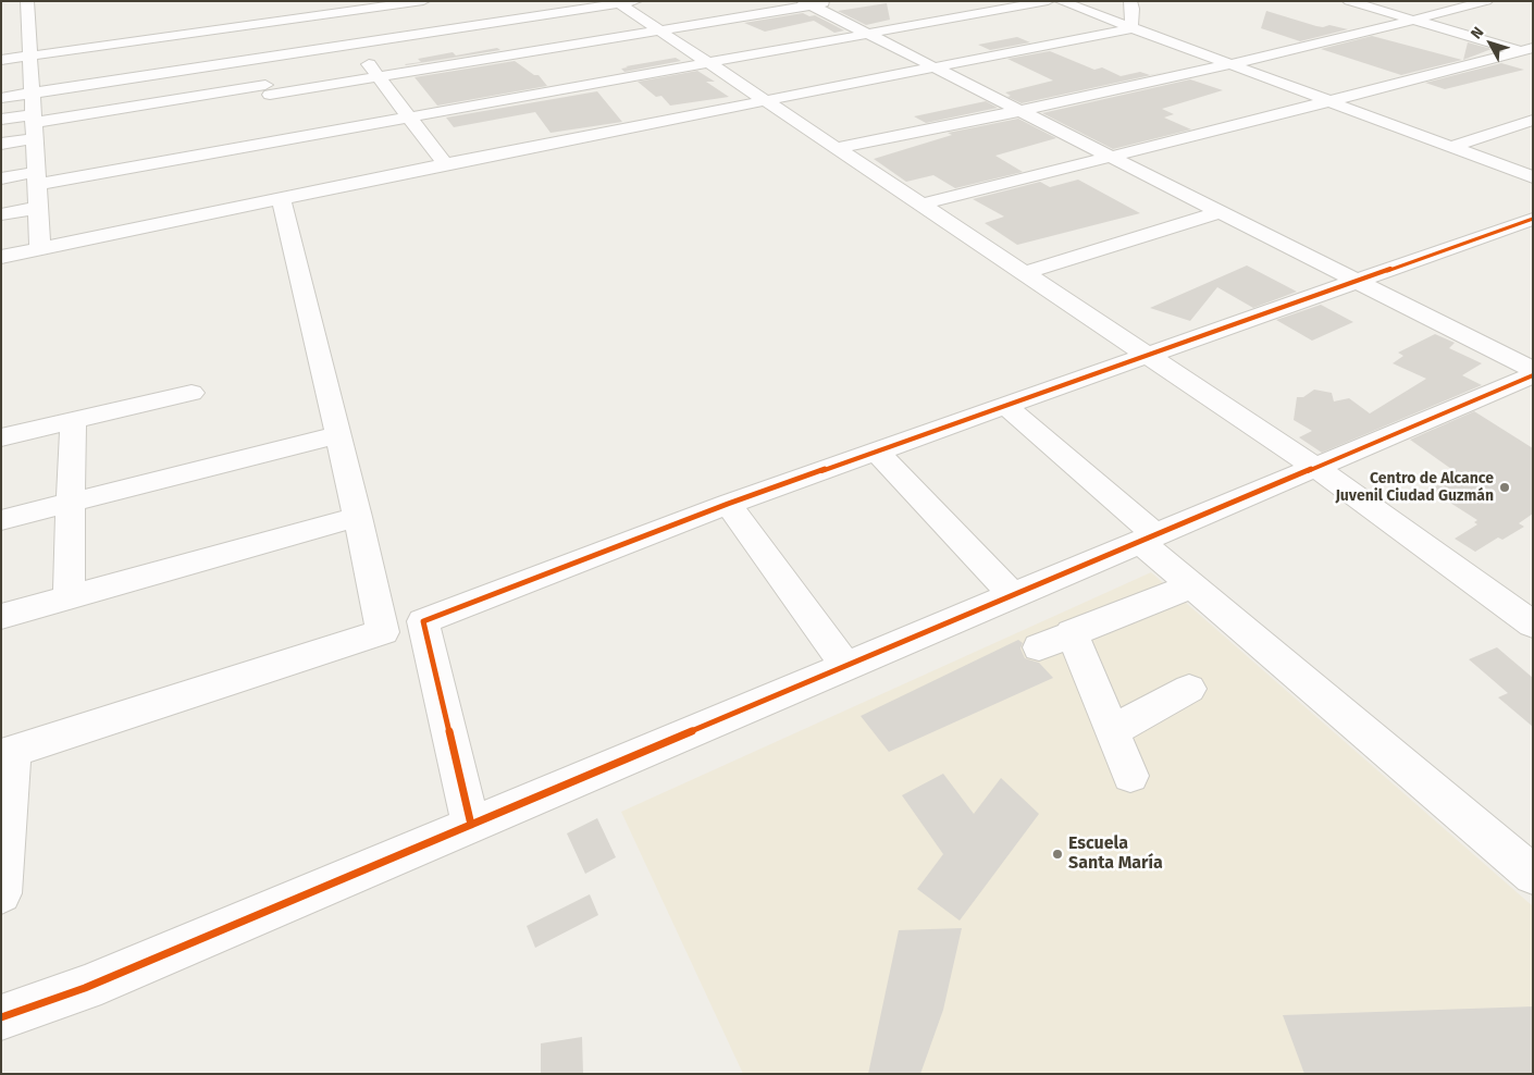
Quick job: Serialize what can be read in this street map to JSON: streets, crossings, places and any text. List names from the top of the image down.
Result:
{
  "places": ["Centro de Alcance Juvenil Ciudad Guzmán", "Escuela Santa María"],
  "north": "top left"
}
